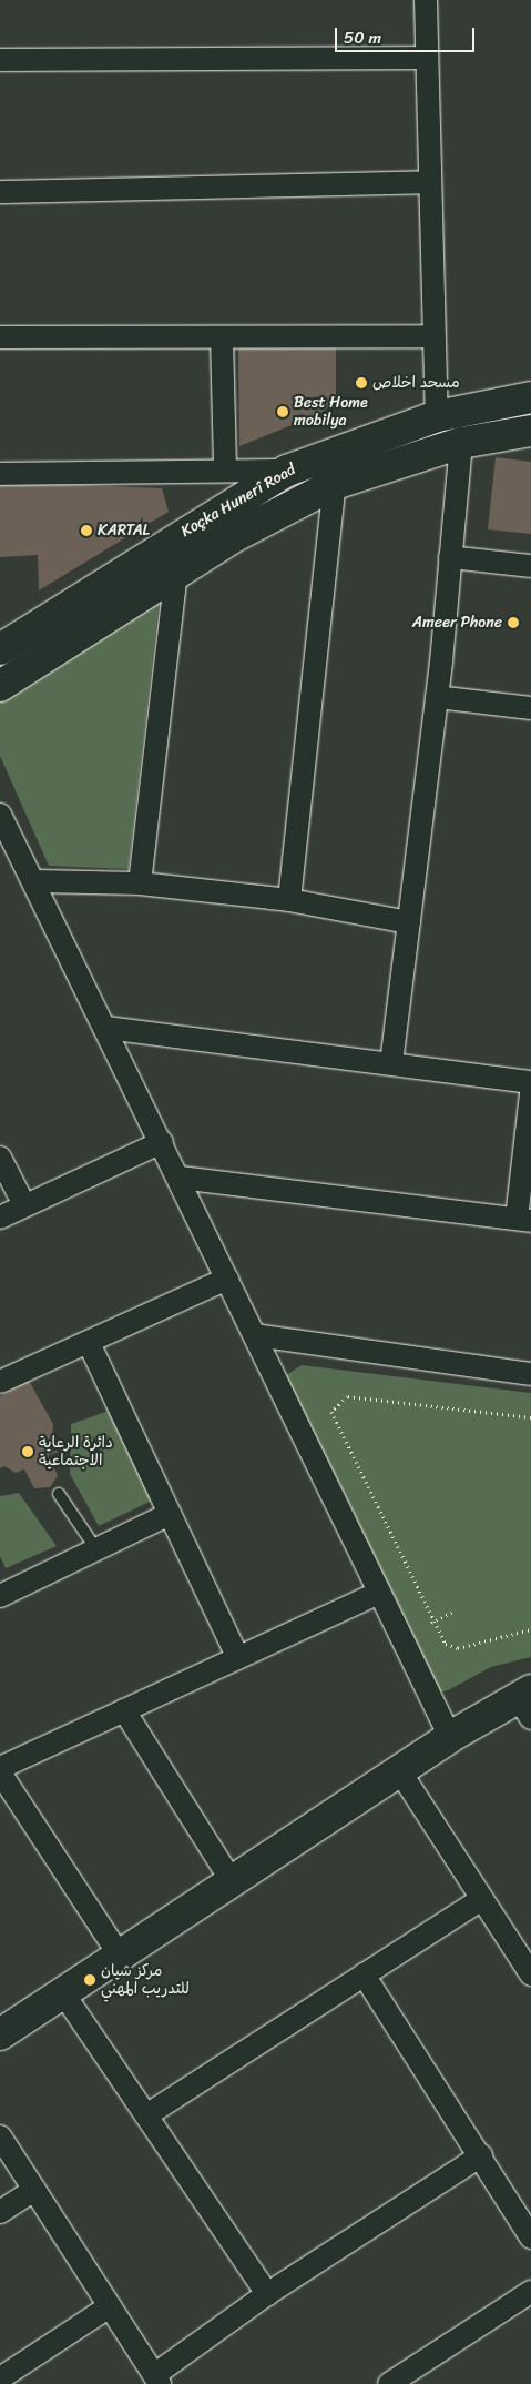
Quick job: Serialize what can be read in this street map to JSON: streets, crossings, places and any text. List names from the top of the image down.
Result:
{
  "streets": {
    "main road": ["Koçka Hunerî Road"]
  },
  "places": [
    "مسحد اخلاص",
    "Best Home mobilya",
    "KARTAL",
    "Ameer Phone",
    "دائرة الرعاية الاجتماعية",
    "مركز شيان للتدريب المهني"
  ],
  "scale_bar": "50 m"
}
